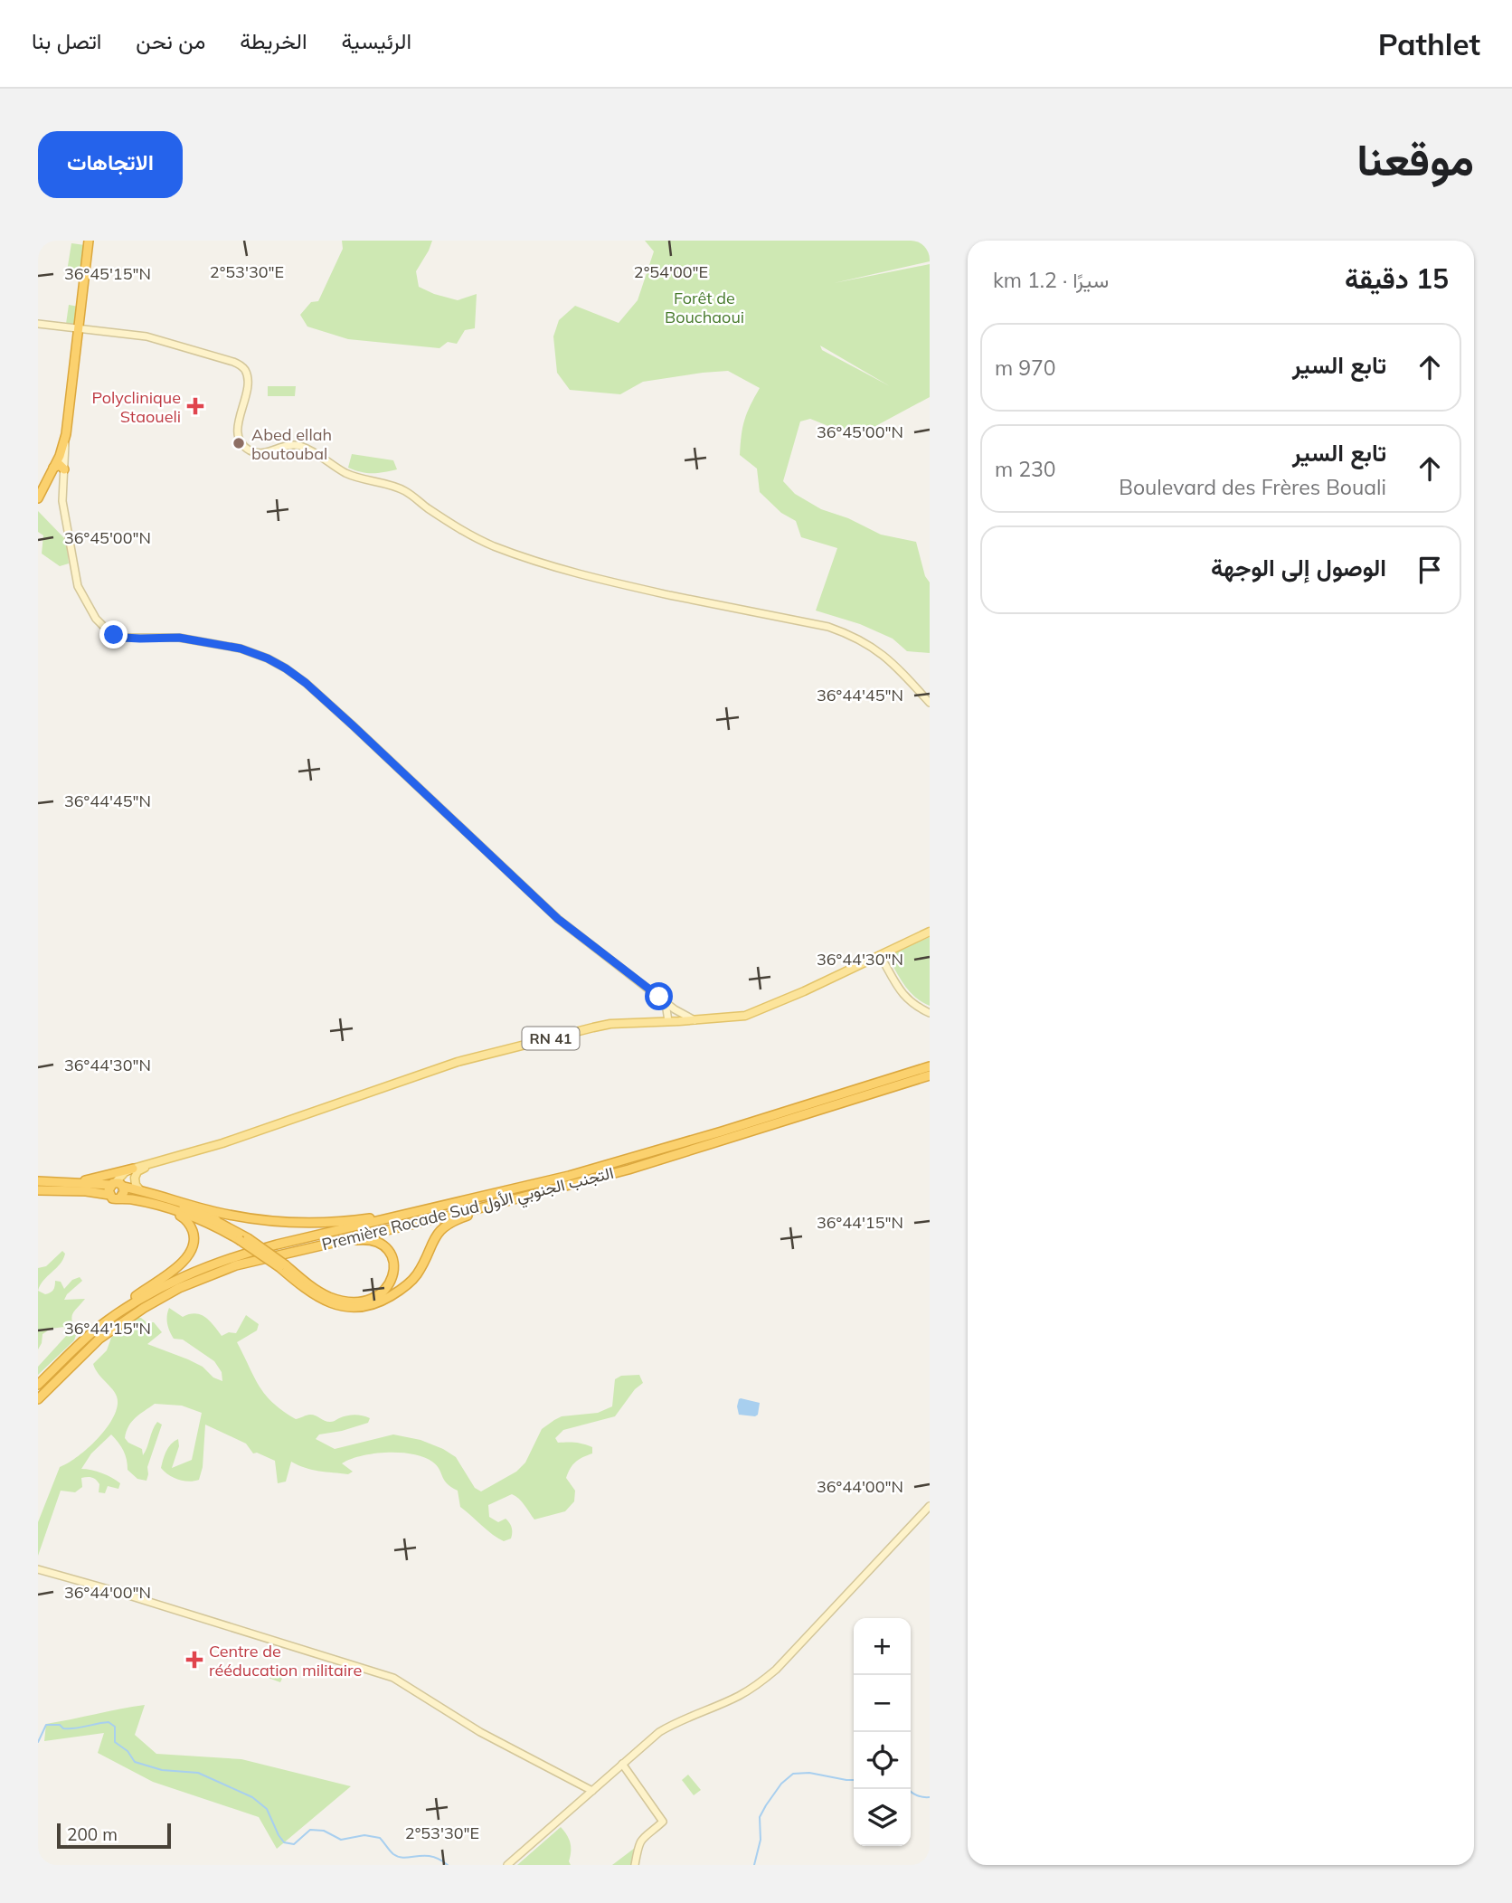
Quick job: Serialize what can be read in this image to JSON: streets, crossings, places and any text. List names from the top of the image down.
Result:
{
  "streets": {
    "highway": ["Première Rocade Sud التجنب الجنوبي الأول"],
    "main road": ["RN 41"]
  },
  "parks": ["Forêt de Bouchaoui"],
  "places": {
    "health": ["Polyclinique Staoueli", "Centre de rééducation militaire"],
    "other": ["Abed ellah boutoubal"]
  },
  "scale_bar": "200 m",
  "page": {
    "header": "Pathlet",
    "nav": [
      "الرئيسية",
      "الخريطة",
      "من نحن",
      "اتصل بنا"
    ],
    "title": "موقعنا",
    "buttons": "الاتجاهات",
    "heading": ["15 دقيقة", "سيرًا · 1.2 km"],
    "list": [
      ["تابع السير", "970 m"],
      ["تابع السير", "Boulevard des Frères Bouali", "230 m"],
      "الوصول إلى الوجهة"
    ],
    "map_buttons": ["+", "−"],
    "scale": "200 m"
  },
  "coordinates": [
    "2°53'30\"E",
    "2°54'00\"E",
    "36°45'15\"N",
    "36°45'00\"N",
    "36°44'45\"N",
    "36°44'30\"N",
    "36°44'15\"N",
    "36°44'00\"N"
  ]
}
